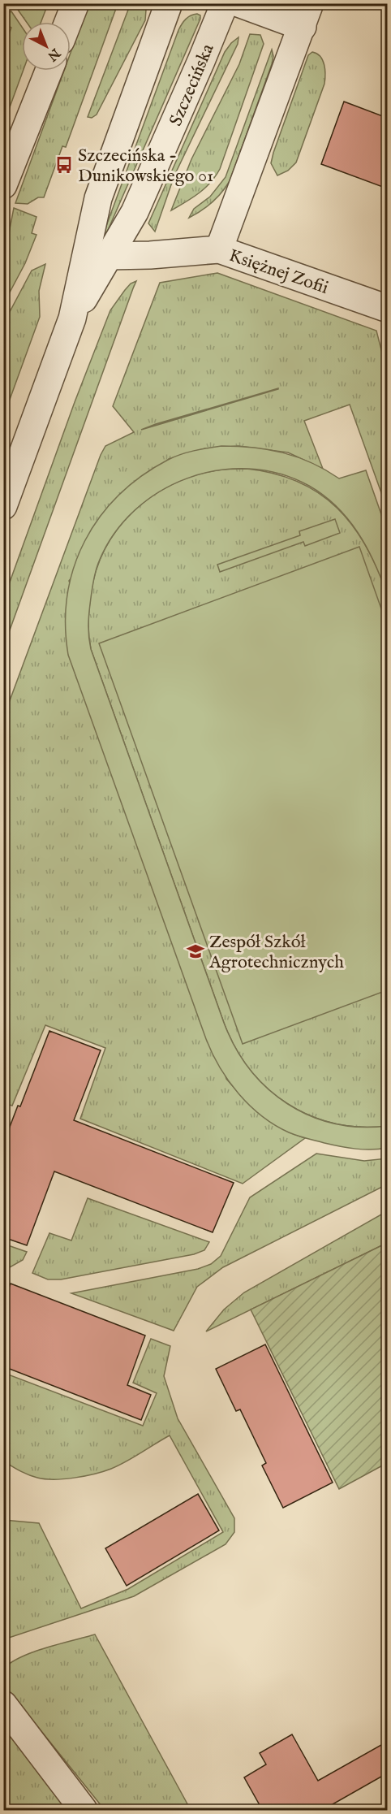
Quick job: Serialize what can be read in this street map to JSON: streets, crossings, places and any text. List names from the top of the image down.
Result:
{
  "streets": {
    "street": ["Szczecińska", "Księżnej Zofii"]
  },
  "crossings": [
    ["Szczecińska", "Księżnej Zofii"]
  ],
  "places": {
    "bus stop": ["Szczecińska - Dunikowskiego 01"],
    "school or university": ["Zespół Szkół Agrotechnicznych"]
  },
  "north": "bottom right"
}
